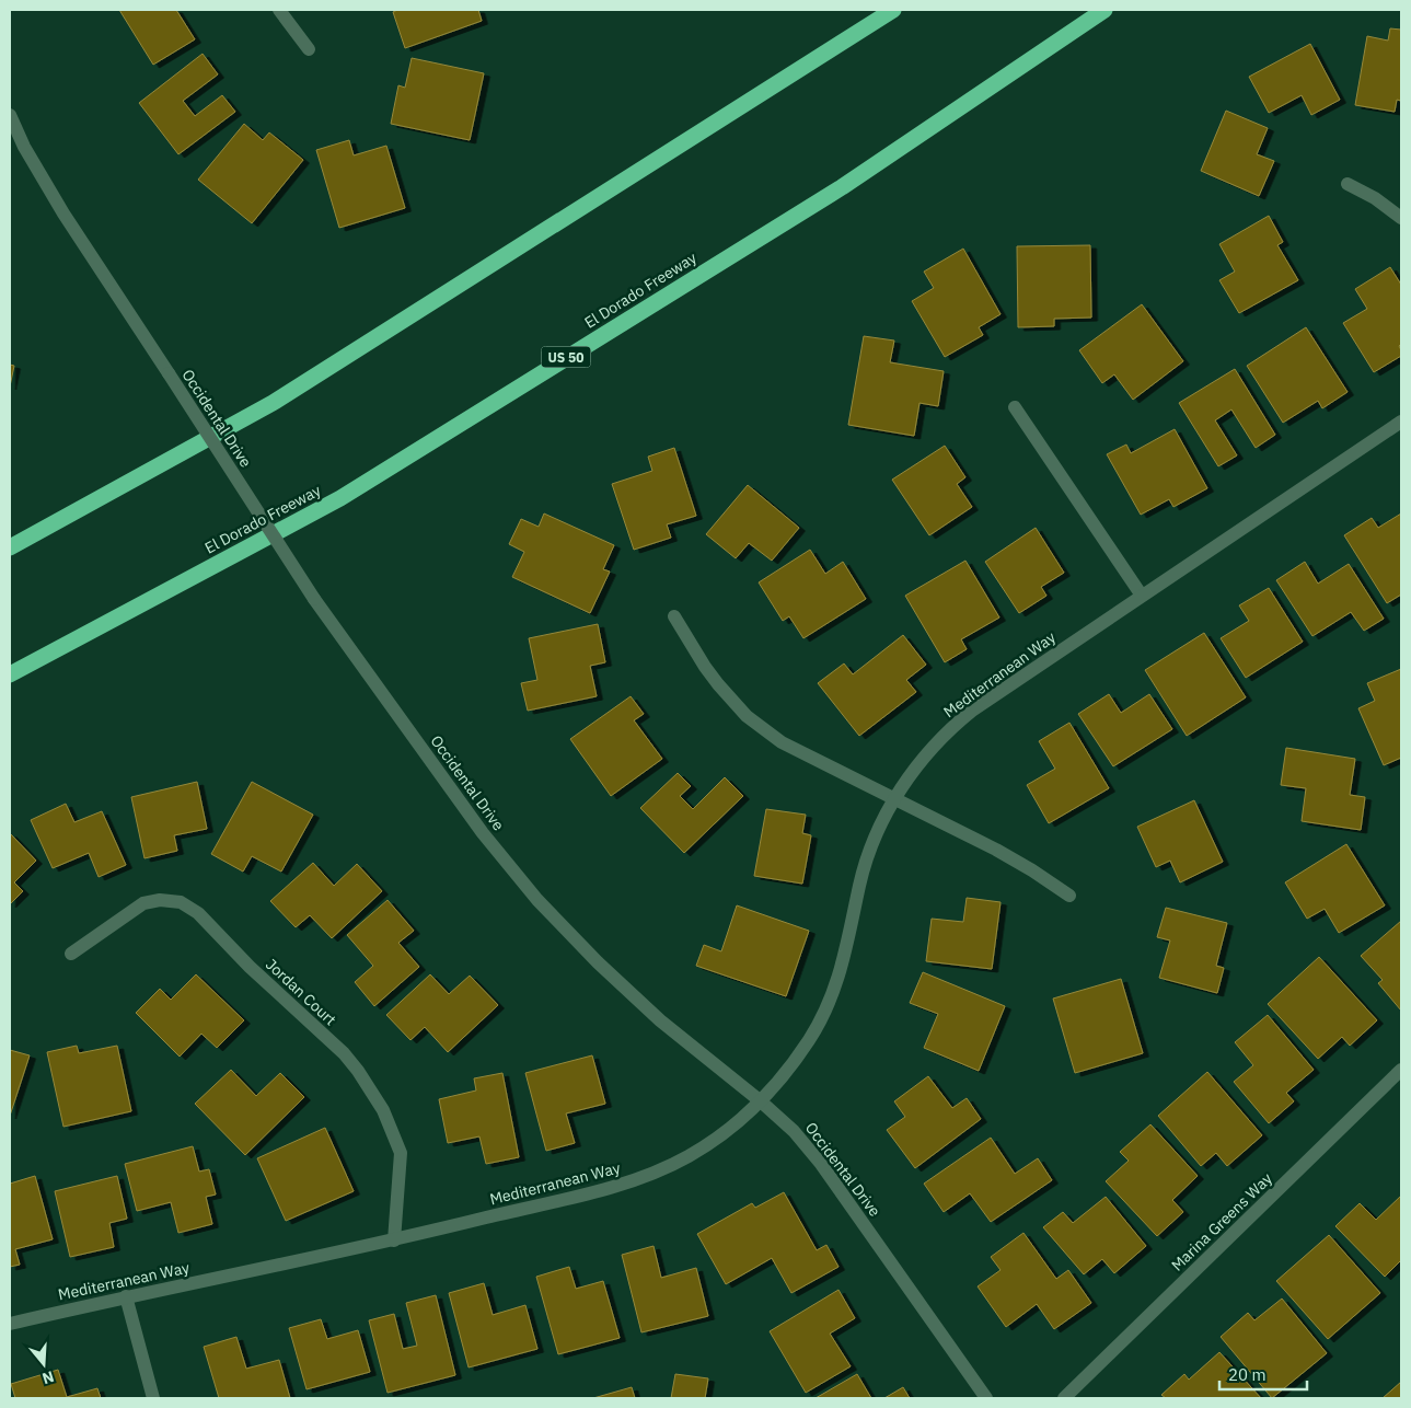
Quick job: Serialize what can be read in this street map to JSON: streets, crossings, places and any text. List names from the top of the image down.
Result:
{
  "streets": {
    "highway": ["El Dorado Freeway", "US 50"],
    "street": [
      "Occidental Drive",
      "Mediterranean Way",
      "Jordan Court",
      "Marina Greens Way"
    ]
  },
  "crossings": [
    ["Occidental Drive", "Mediterranean Way"],
    ["Mediterranean Way", "Jordan Court"]
  ],
  "scale_bar": "20 m",
  "north": "bottom"
}
